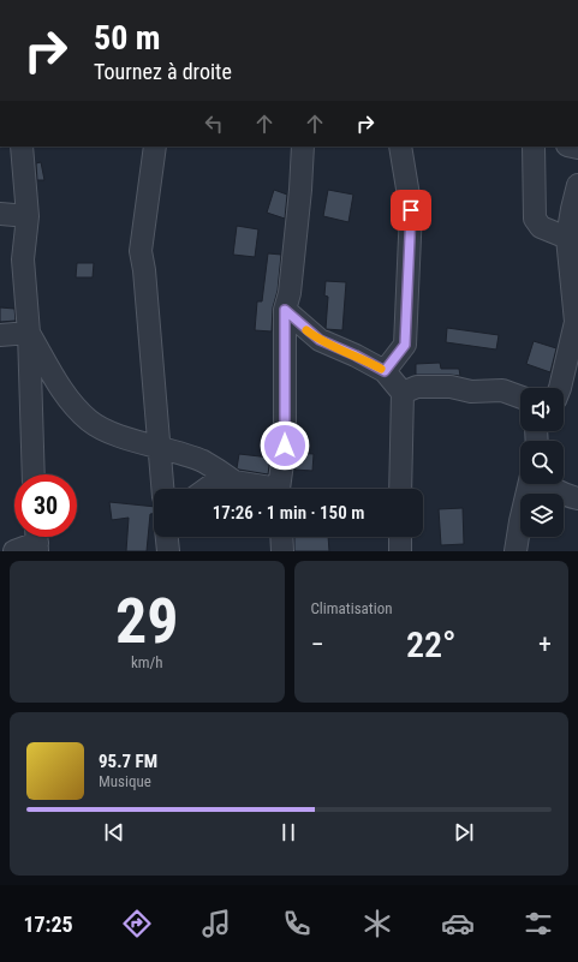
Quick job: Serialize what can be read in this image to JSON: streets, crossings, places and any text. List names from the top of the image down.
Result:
{
  "page": {
    "turn": ["50 m", "Tournez à droite"],
    "limit": "30",
    "trip": "17:26 · 1 min · 150 m",
    "tile": [
      ["29", "km/h"],
      "Climatisation"
    ],
    "heat": ["−", "22°", "+"],
    "song": ["95.7 FM", "Musique"],
    "tabs": "17:25"
  }
}
